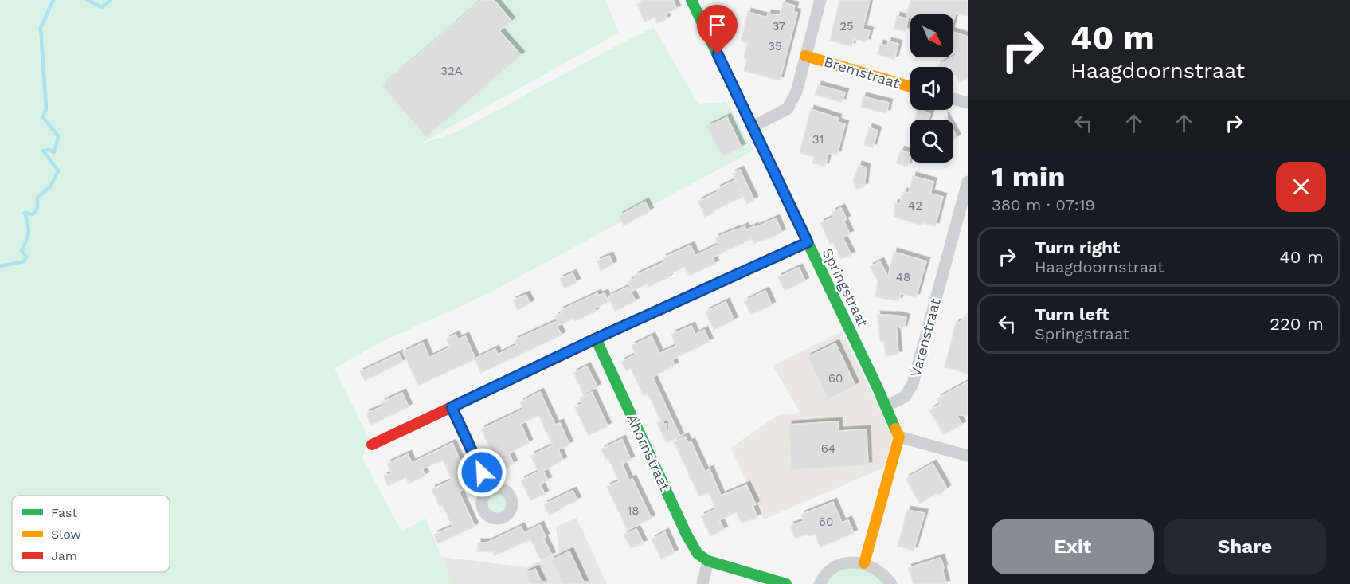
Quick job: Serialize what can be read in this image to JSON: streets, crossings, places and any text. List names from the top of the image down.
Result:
{
  "streets": {
    "street": [
      "Bremstraat",
      "Springstraat",
      "Varenstraat",
      "Ahornstraat"
    ]
  },
  "crossings": [
    ["Springstraat", "Varenstraat"]
  ],
  "house_numbers": [
    "37",
    "25",
    "35",
    "32A",
    "31",
    "42",
    "48",
    "60",
    "1",
    "64",
    "18",
    "60"
  ],
  "legend": ["Fast", "Slow", "Jam"],
  "north": "bottom right",
  "page": {
    "turn": ["40 m", "Haagdoornstraat"],
    "heading": ["1 min", "380 m · 07:19"],
    "list": [
      {
        "name": "Turn right",
        "note": "Haagdoornstraat",
        "value": "40 m"
      },
      {
        "name": "Turn left",
        "note": "Springstraat",
        "value": "220 m"
      }
    ],
    "buttons": ["Exit", "Share"]
  }
}
